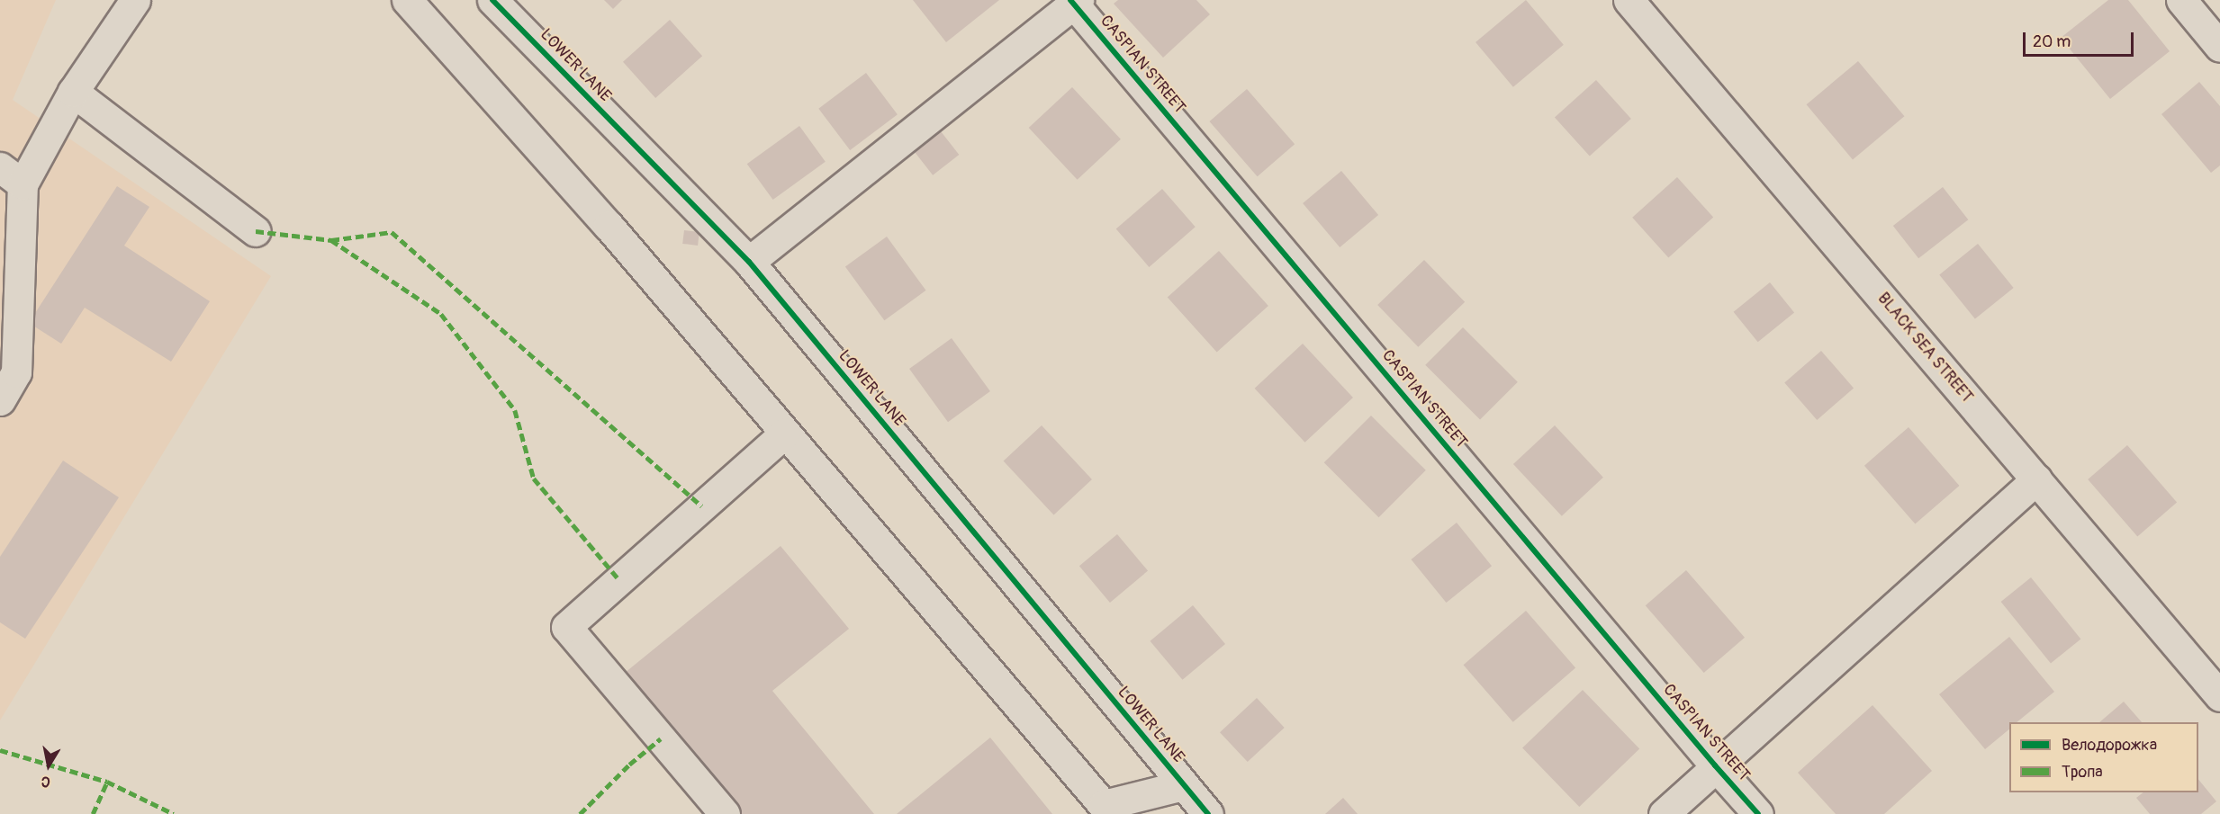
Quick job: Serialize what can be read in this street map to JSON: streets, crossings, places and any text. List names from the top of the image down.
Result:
{
  "streets": {
    "street": ["CASPIAN STREET", "LOWER LANE", "BLACK SEA STREET"]
  },
  "legend": ["Велодорожка", "Тропа"],
  "scale_bar": "20 m",
  "north": "bottom"
}
